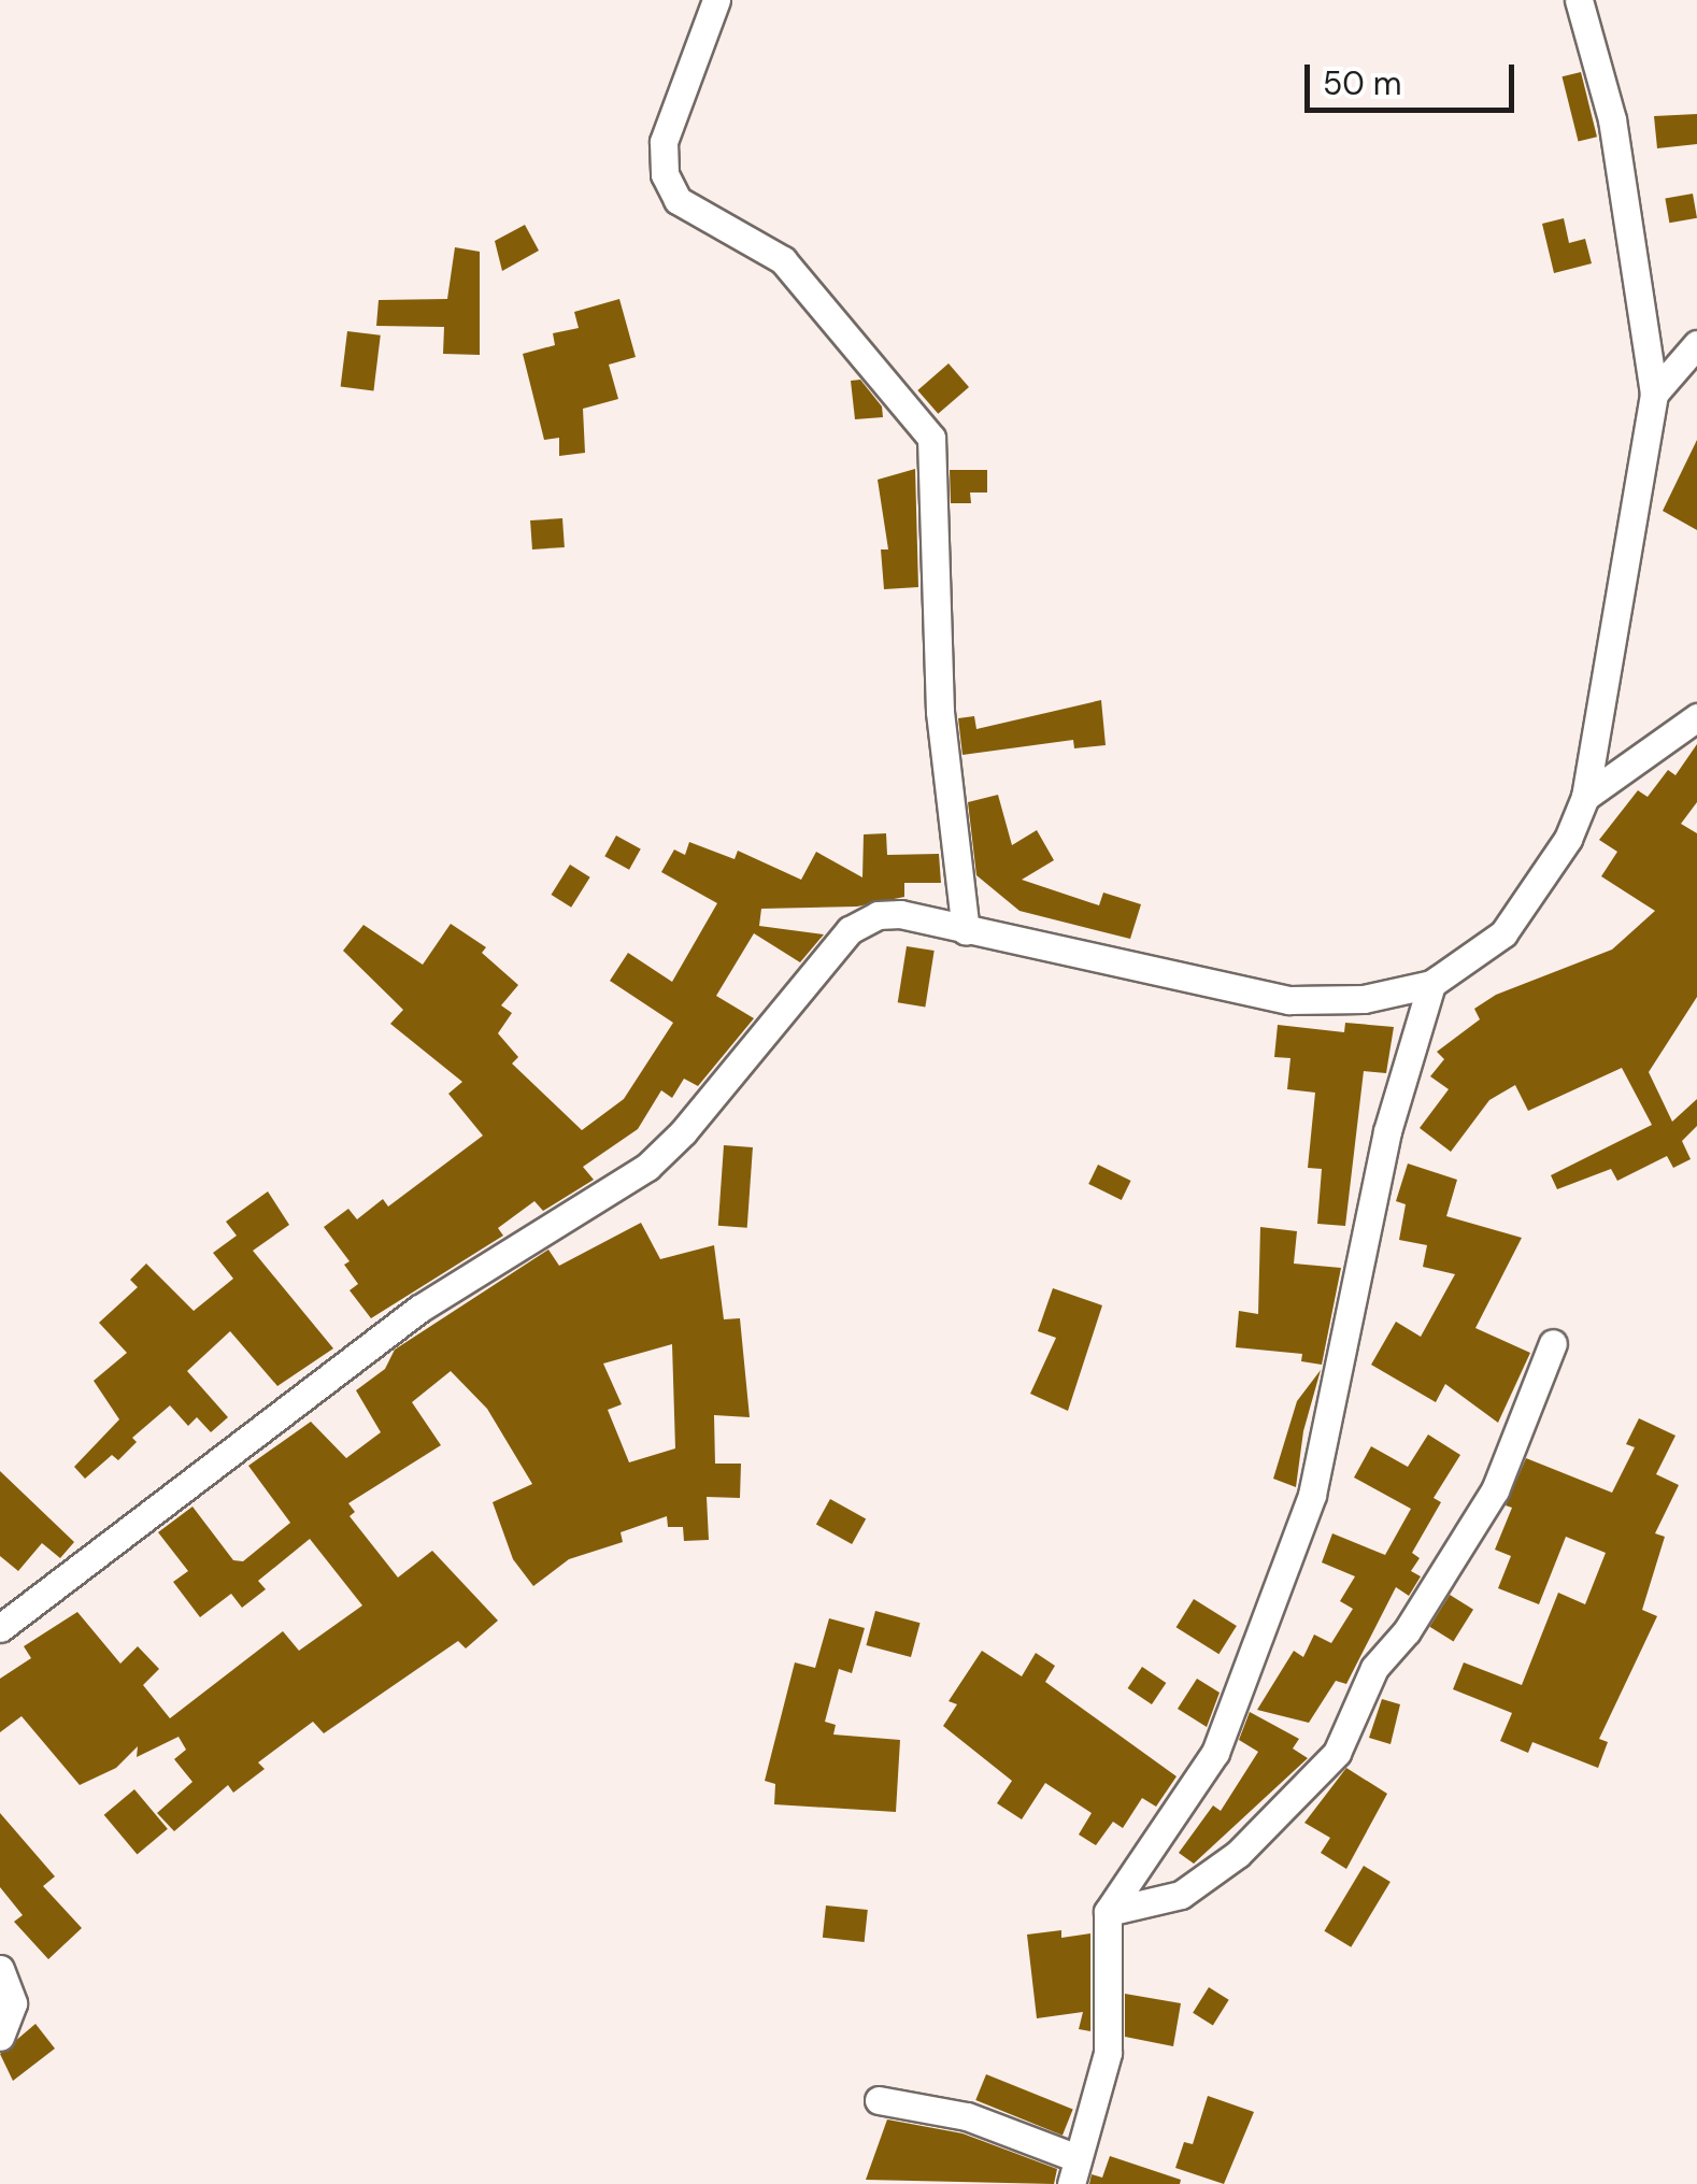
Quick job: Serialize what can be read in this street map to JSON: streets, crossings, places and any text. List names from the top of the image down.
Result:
{
  "scale_bar": "50 m"
}
